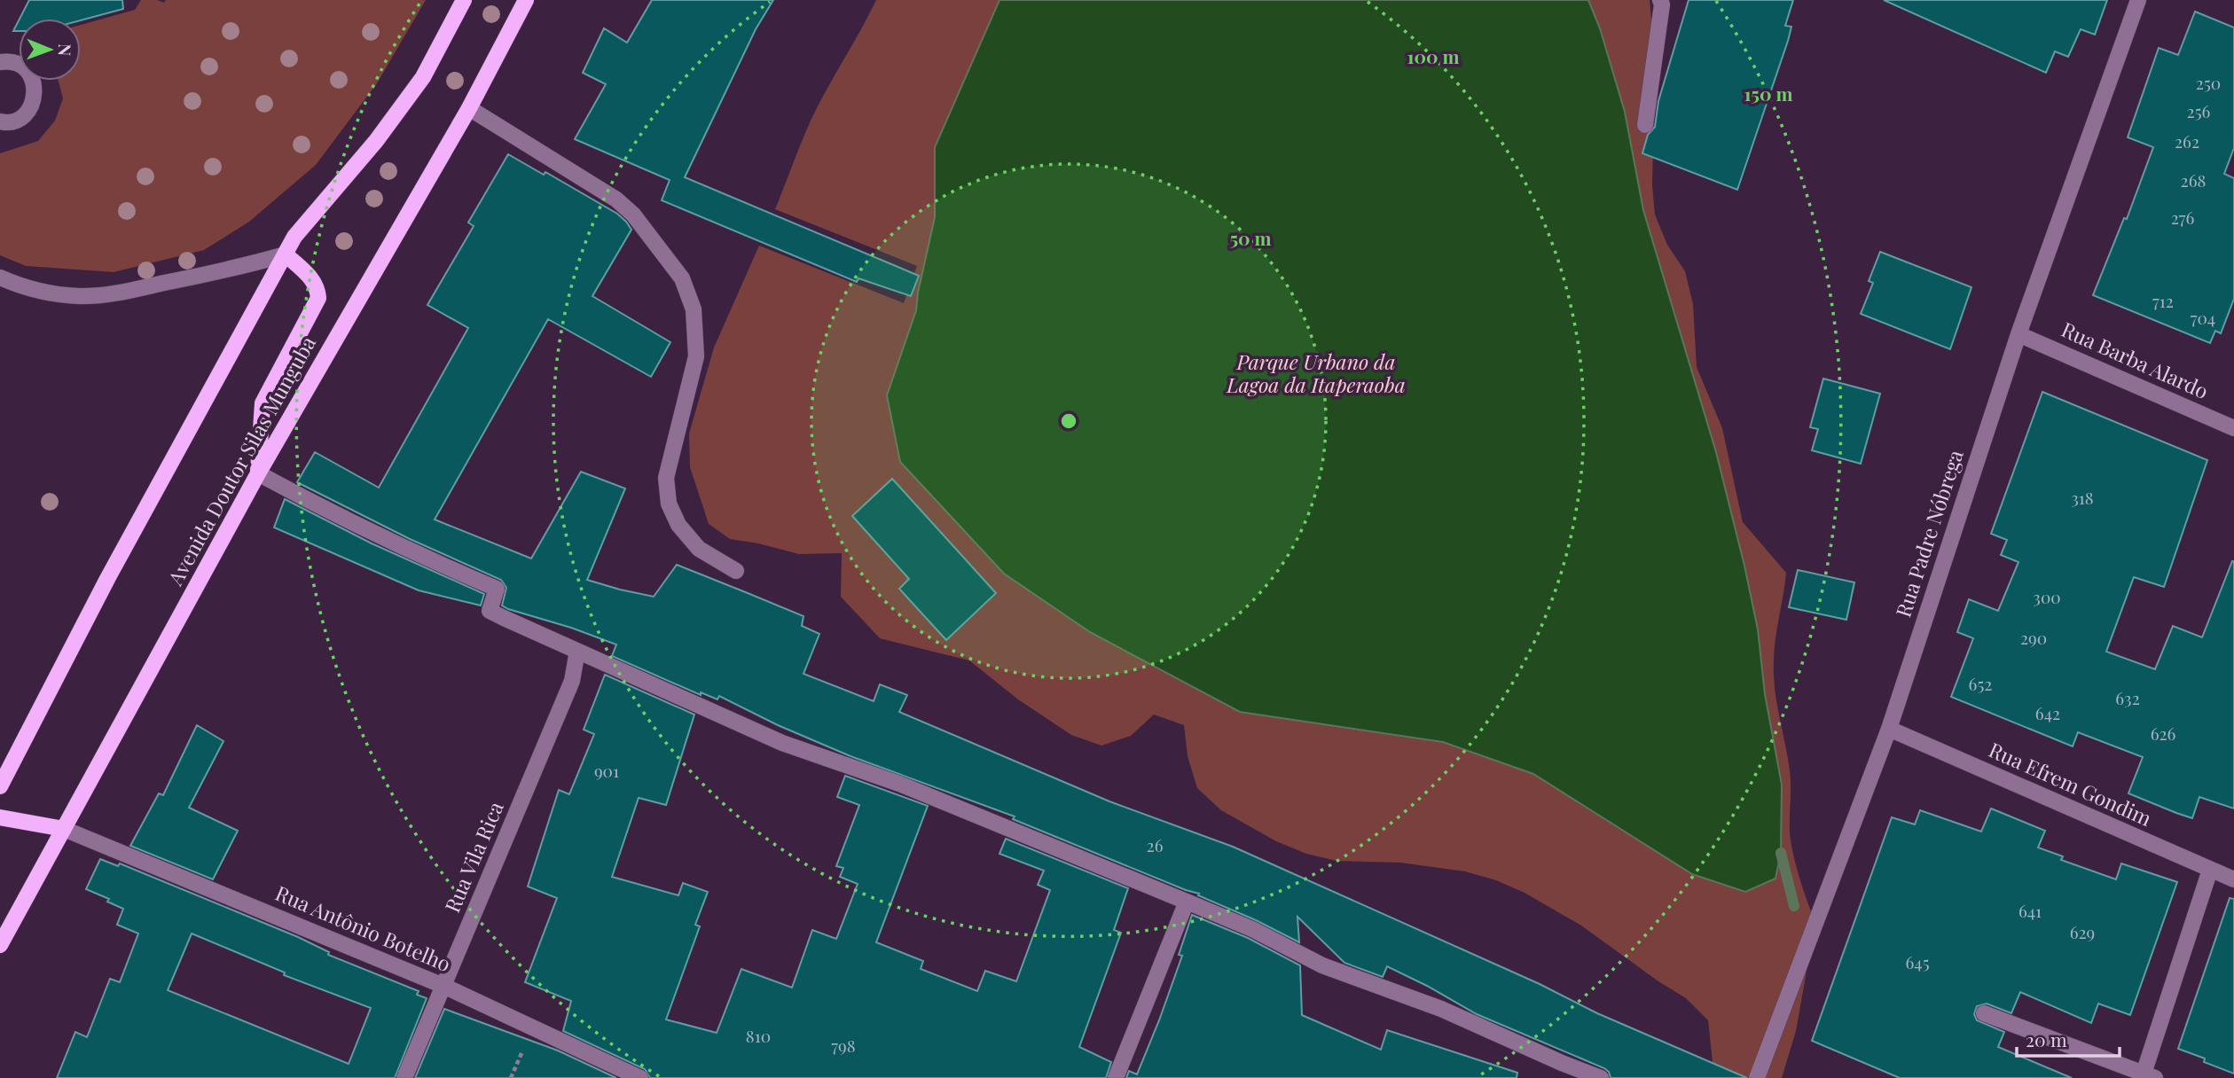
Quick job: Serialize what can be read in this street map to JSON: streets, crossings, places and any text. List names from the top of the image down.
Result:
{
  "streets": {
    "main road": ["Avenida Doutor Silas Munguba"],
    "street": [
      "Rua Barba Alardo",
      "Rua Padre Nóbrega",
      "Rua Efrem Gondim",
      "Rua Vila Rica",
      "Rua Antônio Botelho"
    ]
  },
  "crossings": [
    ["Rua Barba Alardo", "Rua Padre Nóbrega"],
    ["Avenida Doutor Silas Munguba", "Rua Antônio Botelho"],
    ["Rua Padre Nóbrega", "Rua Efrem Gondim"],
    ["Rua Vila Rica", "Rua Antônio Botelho"]
  ],
  "parks": ["Parque Urbano da Lagoa da Itaperaoba"],
  "house_numbers": [
    "250",
    "256",
    "262",
    "268",
    "276",
    "712",
    "704",
    "318",
    "300",
    "290",
    "652",
    "632",
    "642",
    "626",
    "901",
    "26",
    "641",
    "629",
    "645",
    "810",
    "798"
  ],
  "scale_bar": "20 m",
  "north": "right",
  "rings": ["100 m", "150 m", "50 m"]
}
